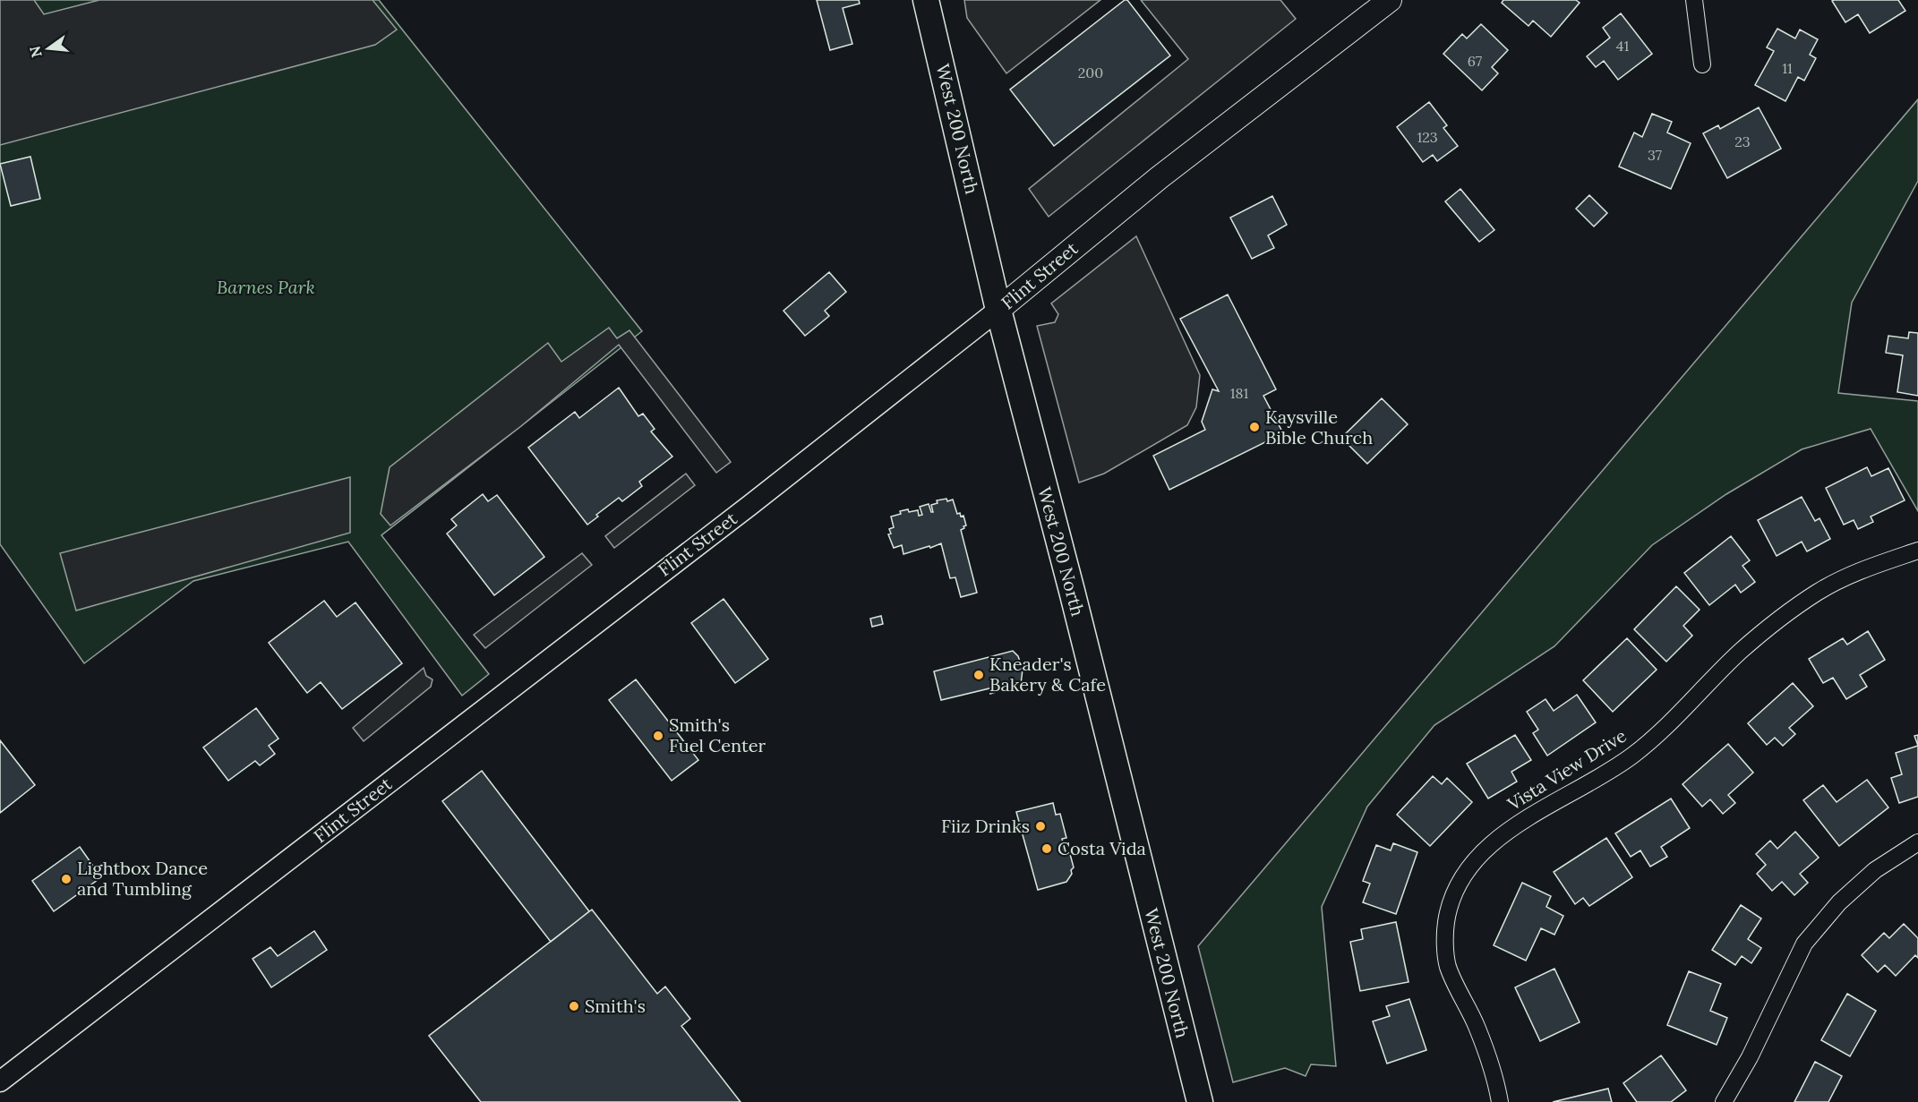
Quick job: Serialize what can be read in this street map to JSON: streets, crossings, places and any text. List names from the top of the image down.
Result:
{
  "streets": {
    "main road": ["West 200 North", "Flint Street"],
    "street": ["Vista View Drive"]
  },
  "crossings": [
    ["West 200 North", "Flint Street"]
  ],
  "parks": ["Barnes Park"],
  "places": [
    "Kaysville Bible Church",
    "Kneader's Bakery & Cafe",
    "Smith's Fuel Center",
    "Fiiz Drinks",
    "Costa Vida",
    "Lightbox Dance and Tumbling",
    "Smith's"
  ],
  "house_numbers": [
    "41",
    "67",
    "11",
    "200",
    "123",
    "23",
    "37",
    "181"
  ],
  "north": "left"
}
